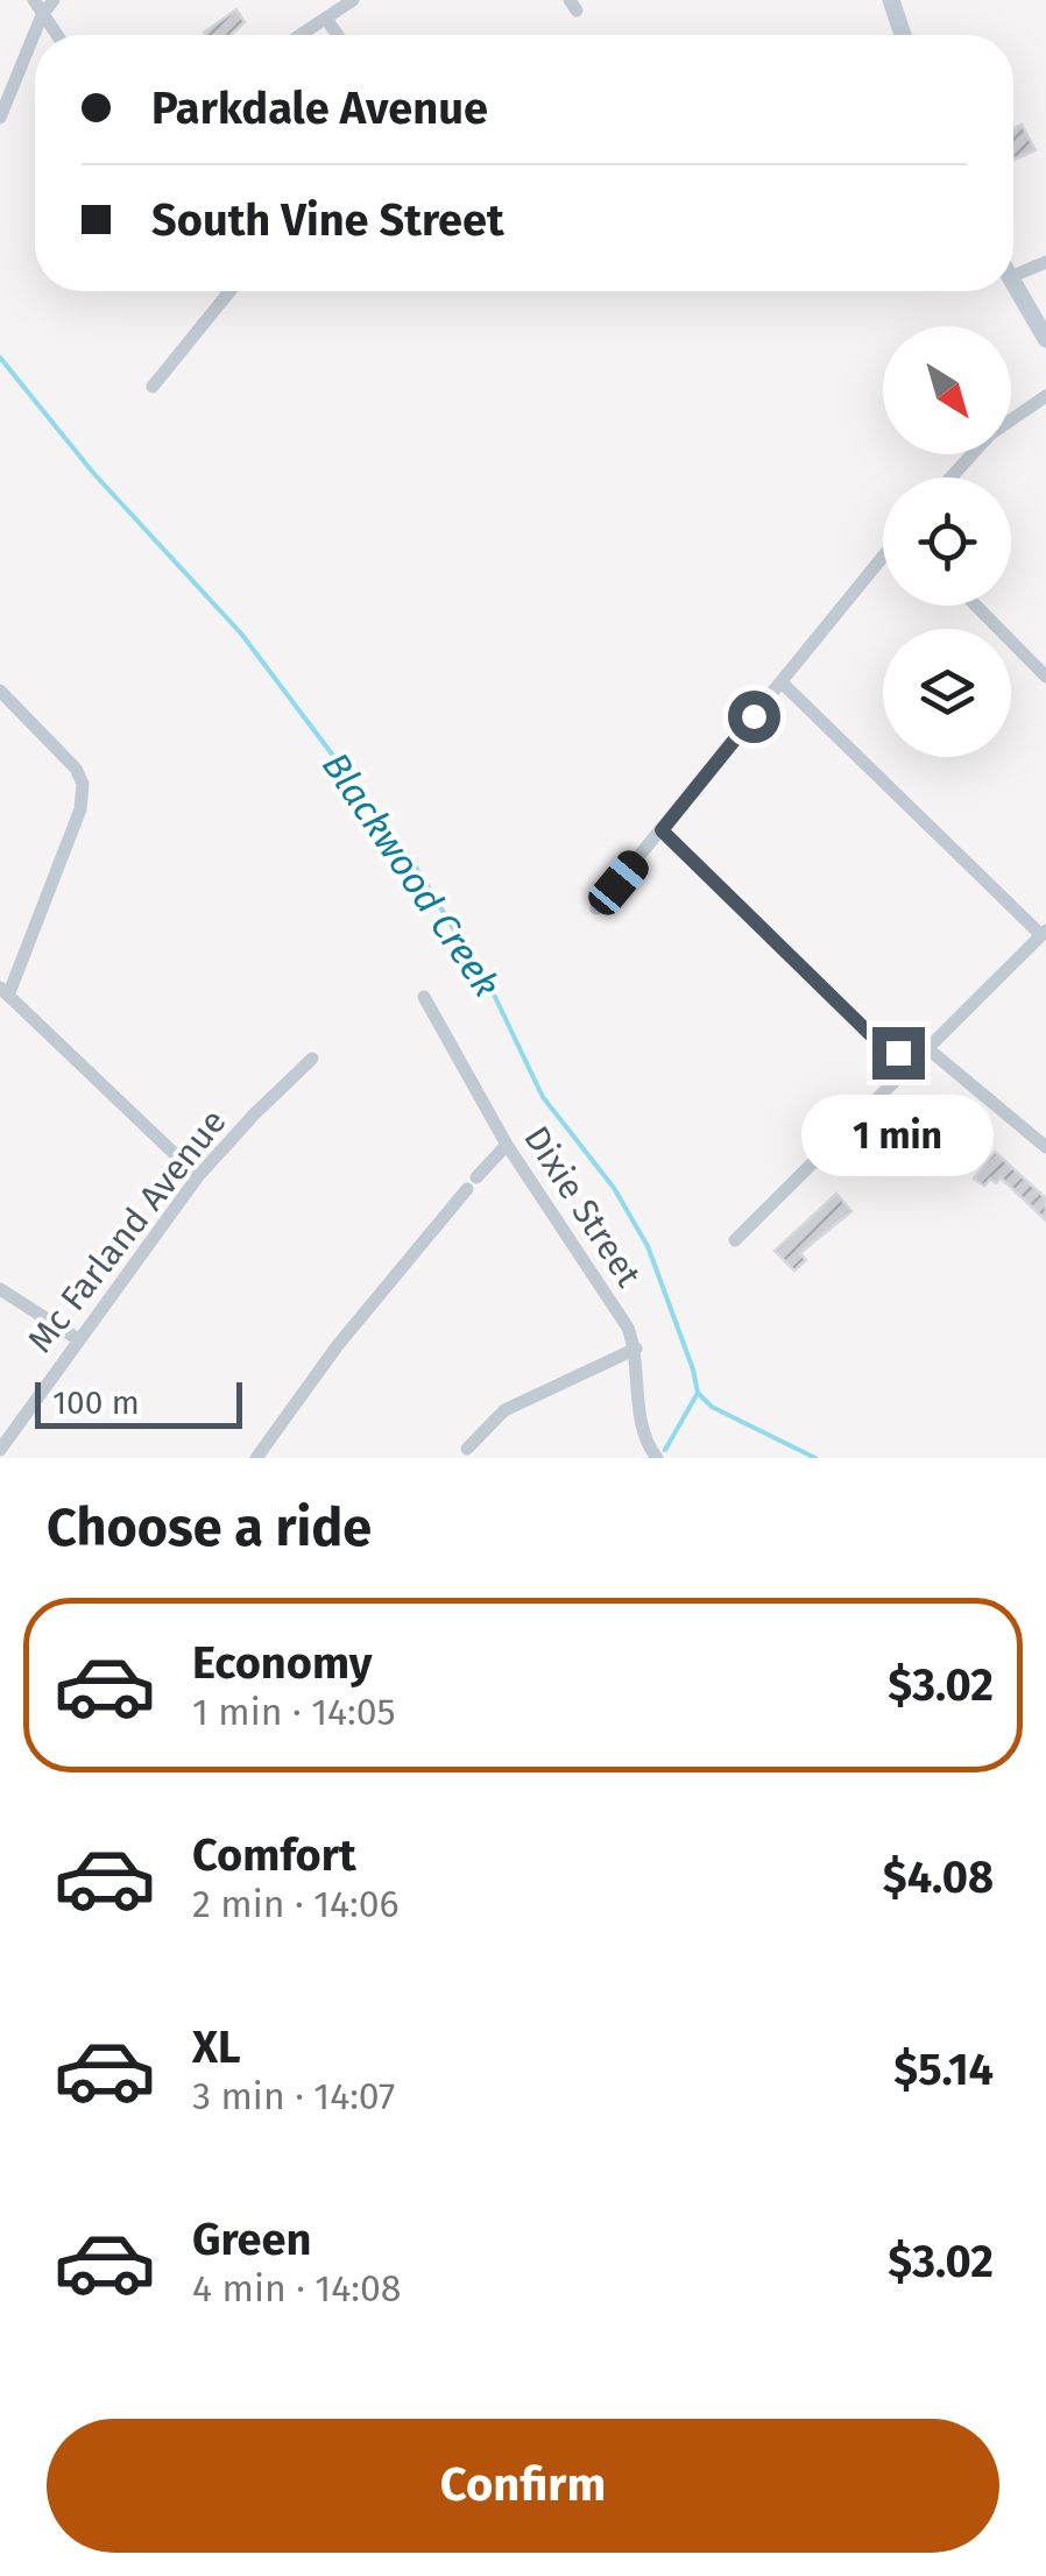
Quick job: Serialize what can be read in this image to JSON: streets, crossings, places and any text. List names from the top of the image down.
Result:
{
  "streets": {
    "street": ["Dixie Street", "Mc Farland Avenue"]
  },
  "water": ["Blackwood Creek"],
  "scale_bar": "100 m",
  "north": "bottom right",
  "page": {
    "banner": ["Parkdale Avenue", "South Vine Street"],
    "bubble": "1 min",
    "scale": "100 m",
    "heading": "Choose a ride",
    "list": [
      {
        "name": "Economy",
        "note": "1 min · 14:05",
        "value": "$3.02"
      },
      {
        "name": "Comfort",
        "note": "2 min · 14:06",
        "value": "$4.08"
      },
      {
        "name": "XL",
        "note": "3 min · 14:07",
        "value": "$5.14"
      },
      {
        "name": "Green",
        "note": "4 min · 14:08",
        "value": "$3.02"
      }
    ],
    "buttons": "Confirm"
  }
}
